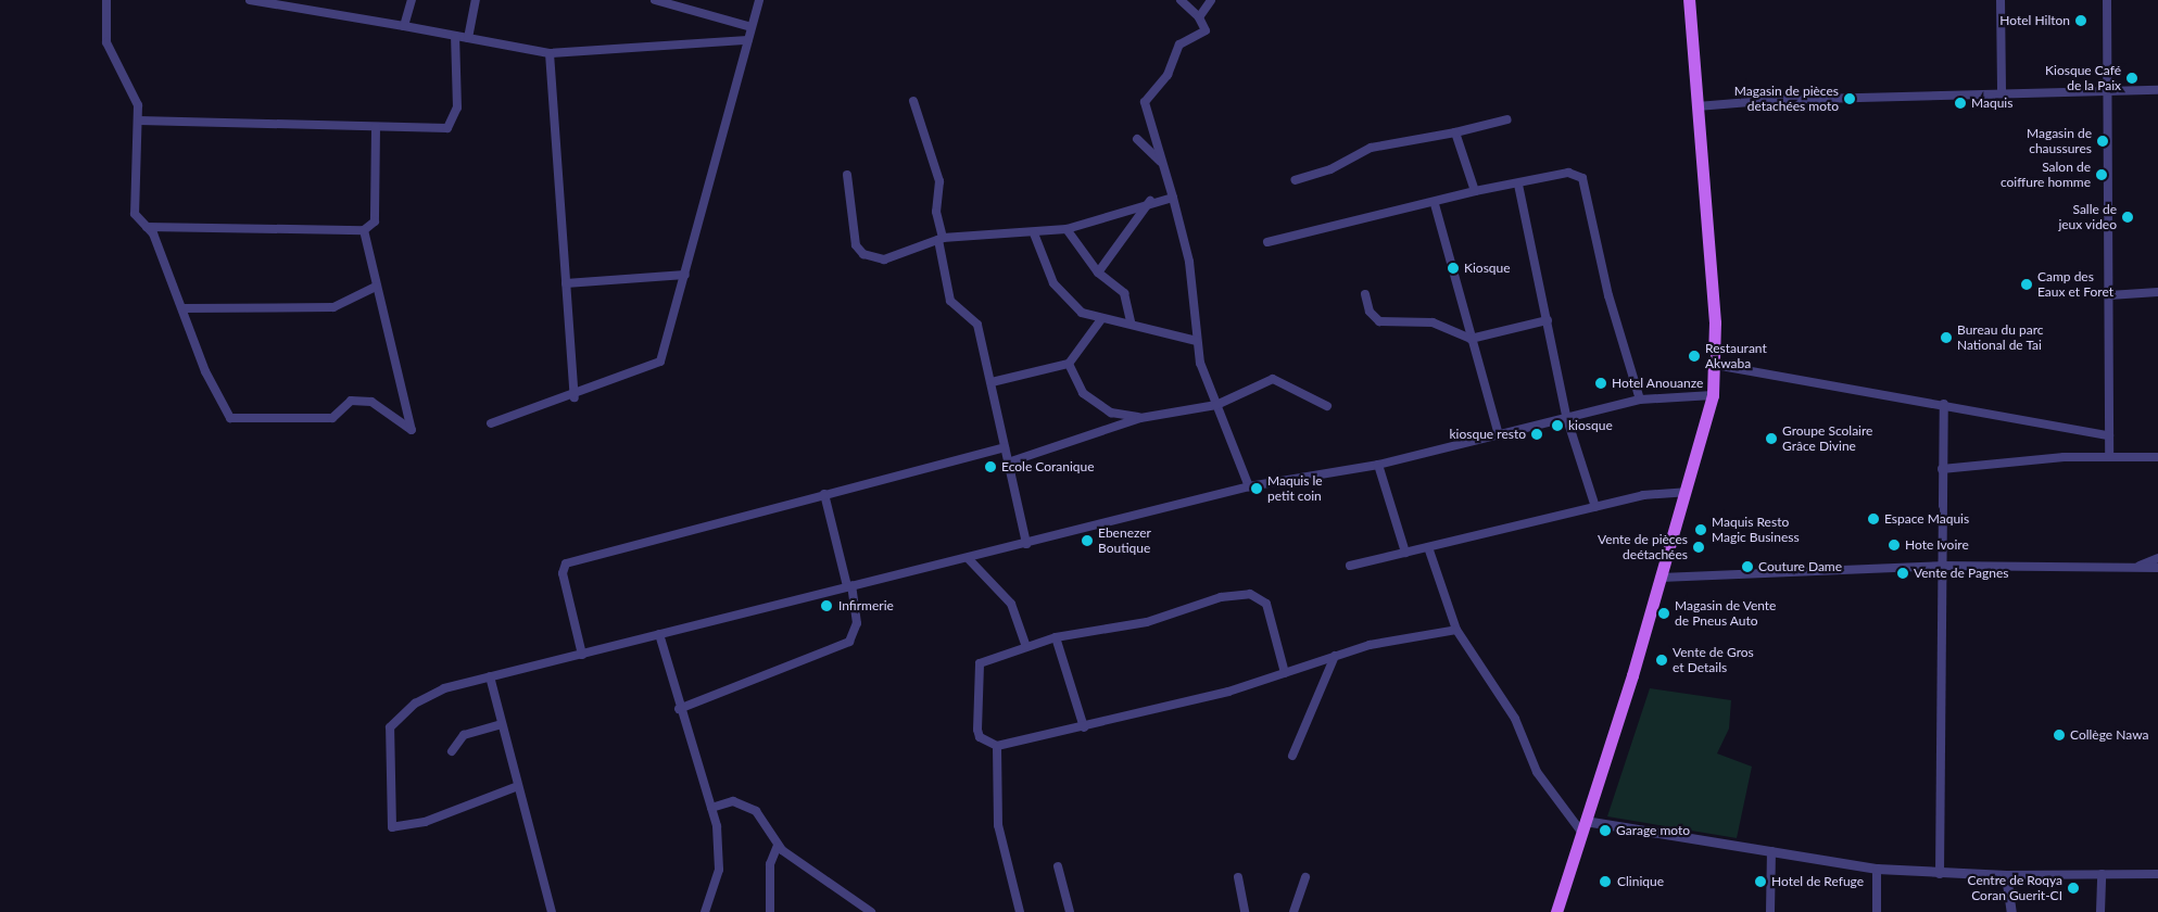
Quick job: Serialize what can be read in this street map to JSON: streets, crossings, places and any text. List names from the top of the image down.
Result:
{
  "places": [
    "Hotel Hilton",
    "Kiosque Café de la Paix",
    "Magasin de pièces detachées moto",
    "Maquis",
    "Magasin de chaussures",
    "Salon de coiffure homme",
    "Salle de jeux video",
    "Kiosque",
    "Camp des Eaux et Foret",
    "Bureau du parc National de Tai",
    "Restaurant Akwaba",
    "Hotel Anouanze",
    "kiosque",
    "kiosque resto",
    "Groupe Scolaire Grâce Divine",
    "Ecole Coranique",
    "Maquis le petit coin",
    "Espace Maquis",
    "Maquis Resto Magic Business",
    "Ebenezer Boutique",
    "Hote Ivoire",
    "Vente de pièces deétachées",
    "Couture Dame",
    "Vente de Pagnes",
    "Infirmerie",
    "Magasin de Vente de Pneus Auto",
    "Vente de Gros et Details",
    "Collège Nawa",
    "Garage moto",
    "Clinique",
    "Hotel de Refuge",
    "Centre de Roqya Coran Guerit-CI"
  ]
}
